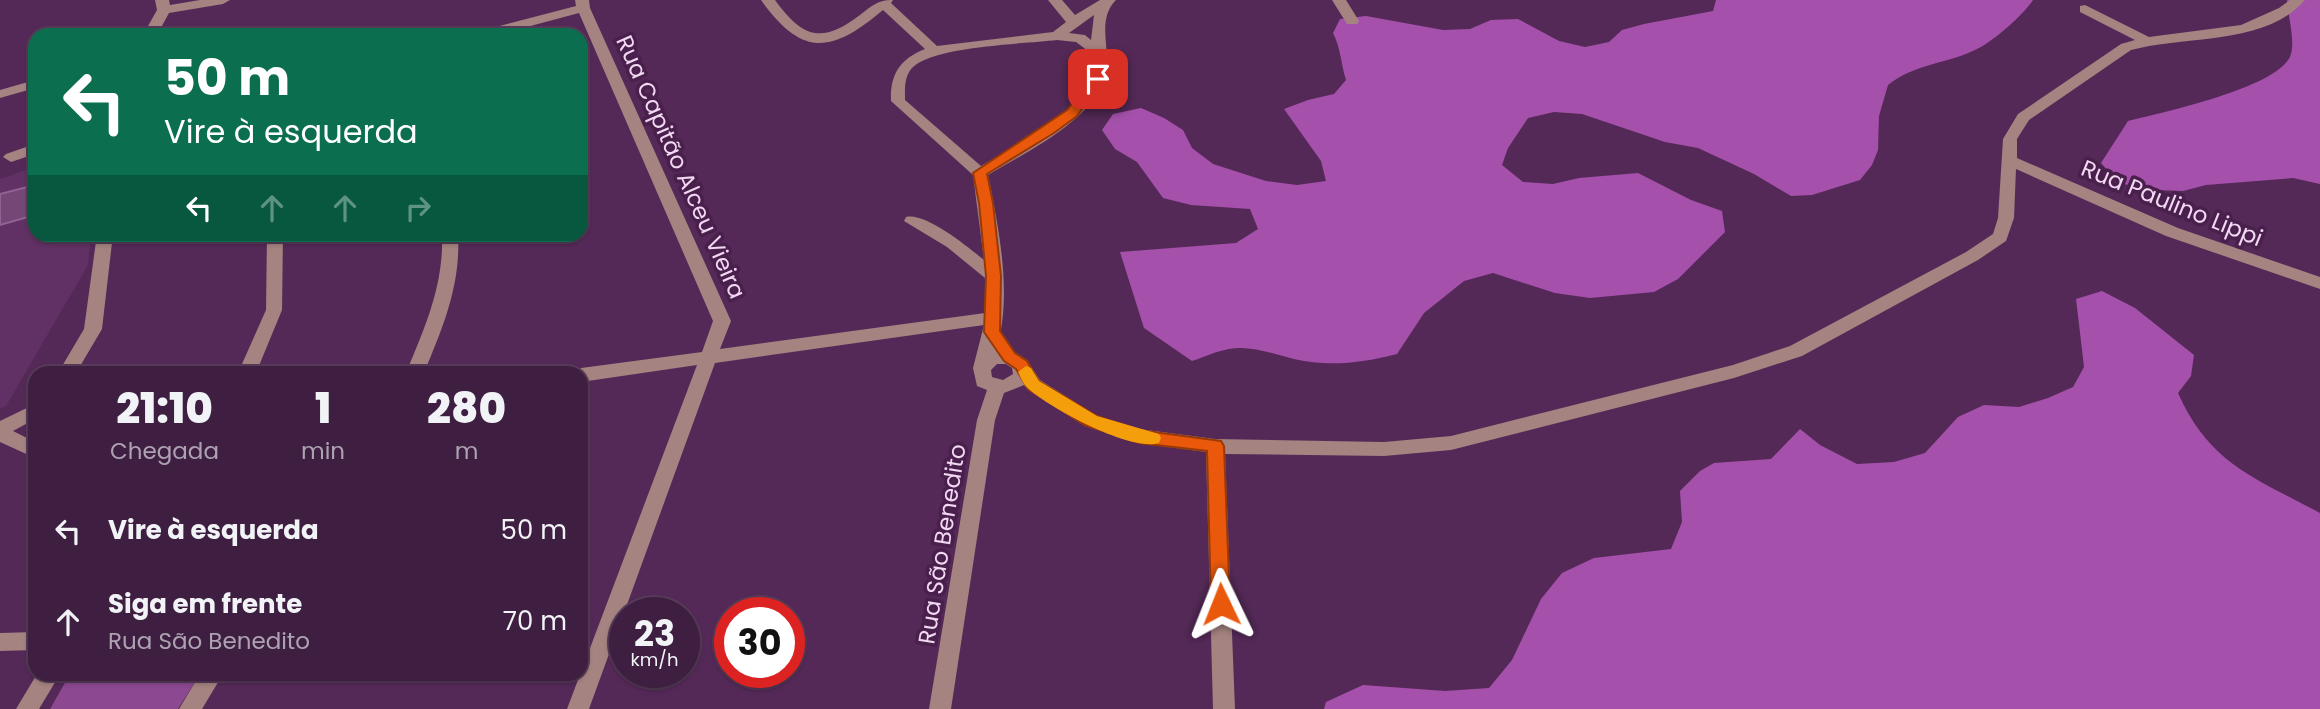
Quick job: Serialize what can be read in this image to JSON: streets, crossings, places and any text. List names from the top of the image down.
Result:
{
  "streets": {
    "street": ["Rua Capitão Alceu Vieira", "Rua Paulino Lippi", "Rua São Benedito"]
  },
  "page": {
    "turn": ["50 m", "Vire à esquerda"],
    "eta": [
      "21:10",
      "Chegada",
      "1",
      "min",
      "280",
      "m"
    ],
    "list": [
      {
        "name": "Vire à esquerda",
        "value": "50 m"
      },
      {
        "name": "Siga em frente",
        "note": "Rua São Benedito",
        "value": "70 m"
      }
    ],
    "speed": "23 km/h",
    "limit": "30"
  }
}
